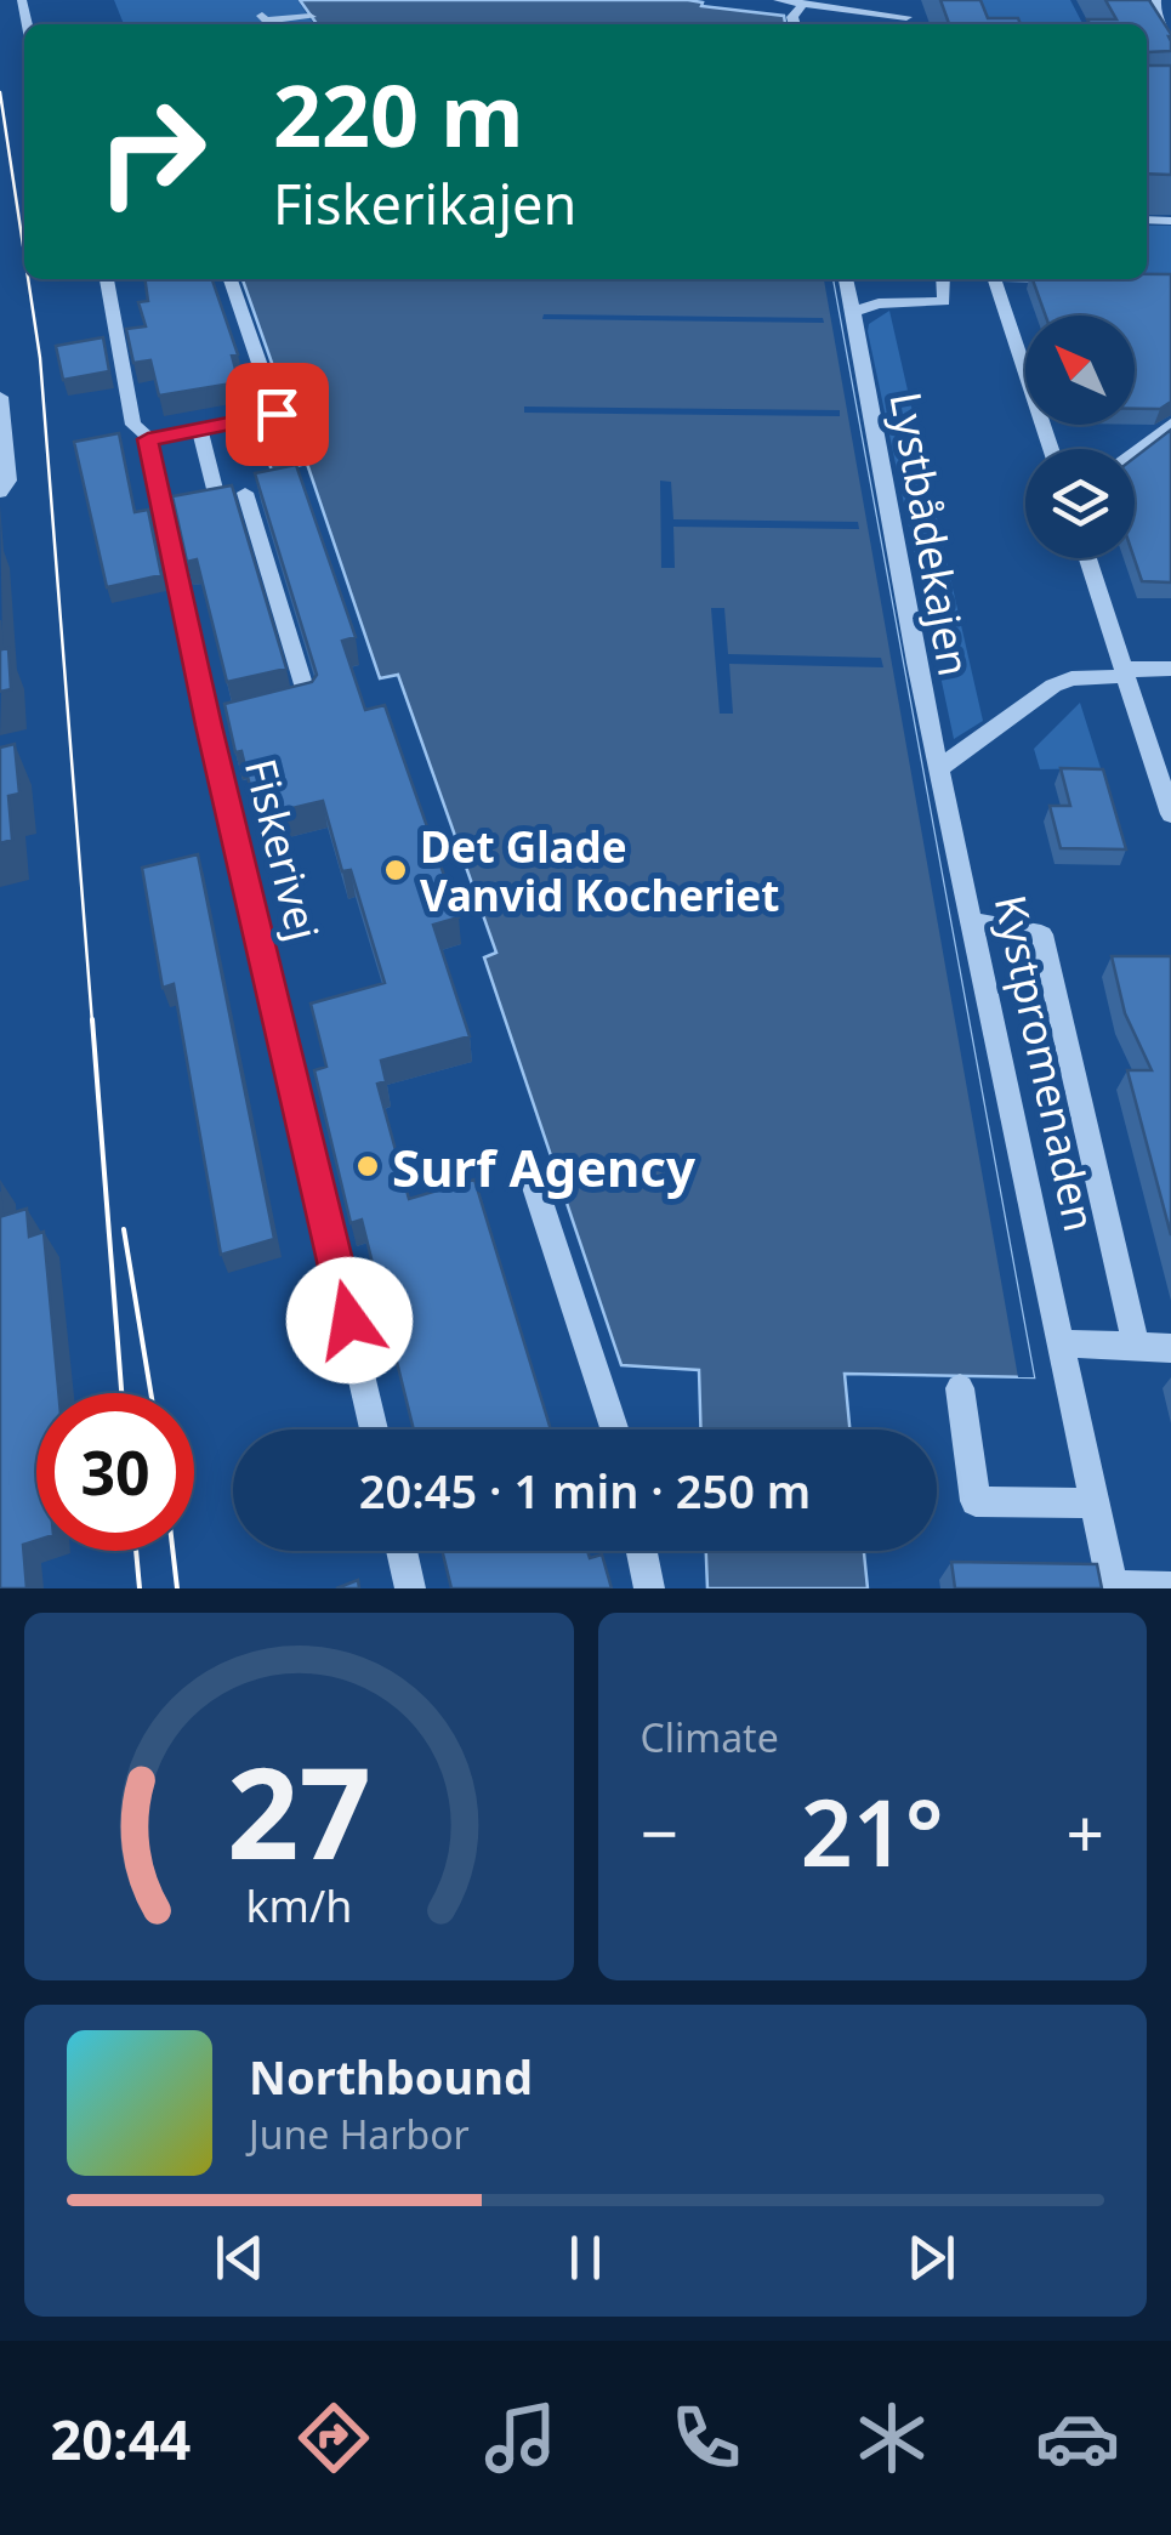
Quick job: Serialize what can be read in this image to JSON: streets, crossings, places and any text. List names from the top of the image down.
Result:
{
  "streets": {
    "street": ["Lystbådekajen", "Fiskerivej", "Kystpromenaden"]
  },
  "crossings": [
    ["Lystbådekajen", "Kystpromenaden"]
  ],
  "places": ["Det Glade Vanvid Kocheriet", "Surf Agency"],
  "north": "top left",
  "page": {
    "turn": ["220 m", "Fiskerikajen"],
    "limit": "30",
    "trip": "20:45 · 1 min · 250 m",
    "tile": "Climate",
    "heat": ["−", "21°", "+"],
    "song": ["Northbound", "June Harbor"],
    "tabs": "20:44",
    "gauge": ["27", "km/h"]
  }
}
